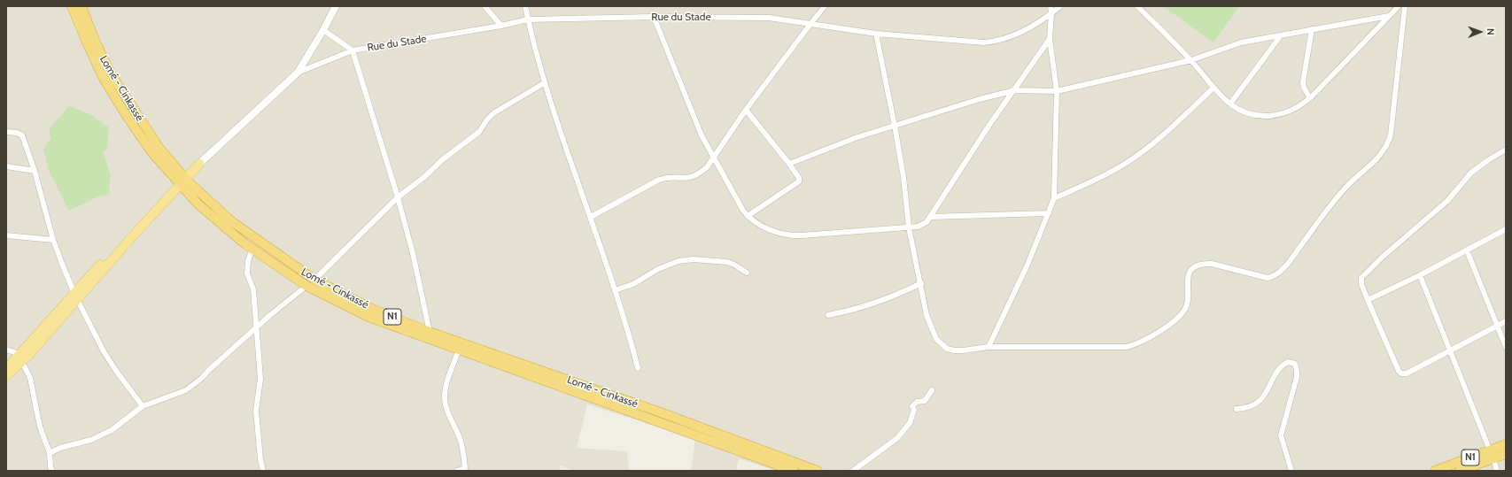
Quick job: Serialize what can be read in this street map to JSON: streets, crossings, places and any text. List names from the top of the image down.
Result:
{
  "streets": {
    "highway": ["Lomé - Cinkassé", "N1"],
    "street": ["Rue du Stade"]
  },
  "north": "right"
}
